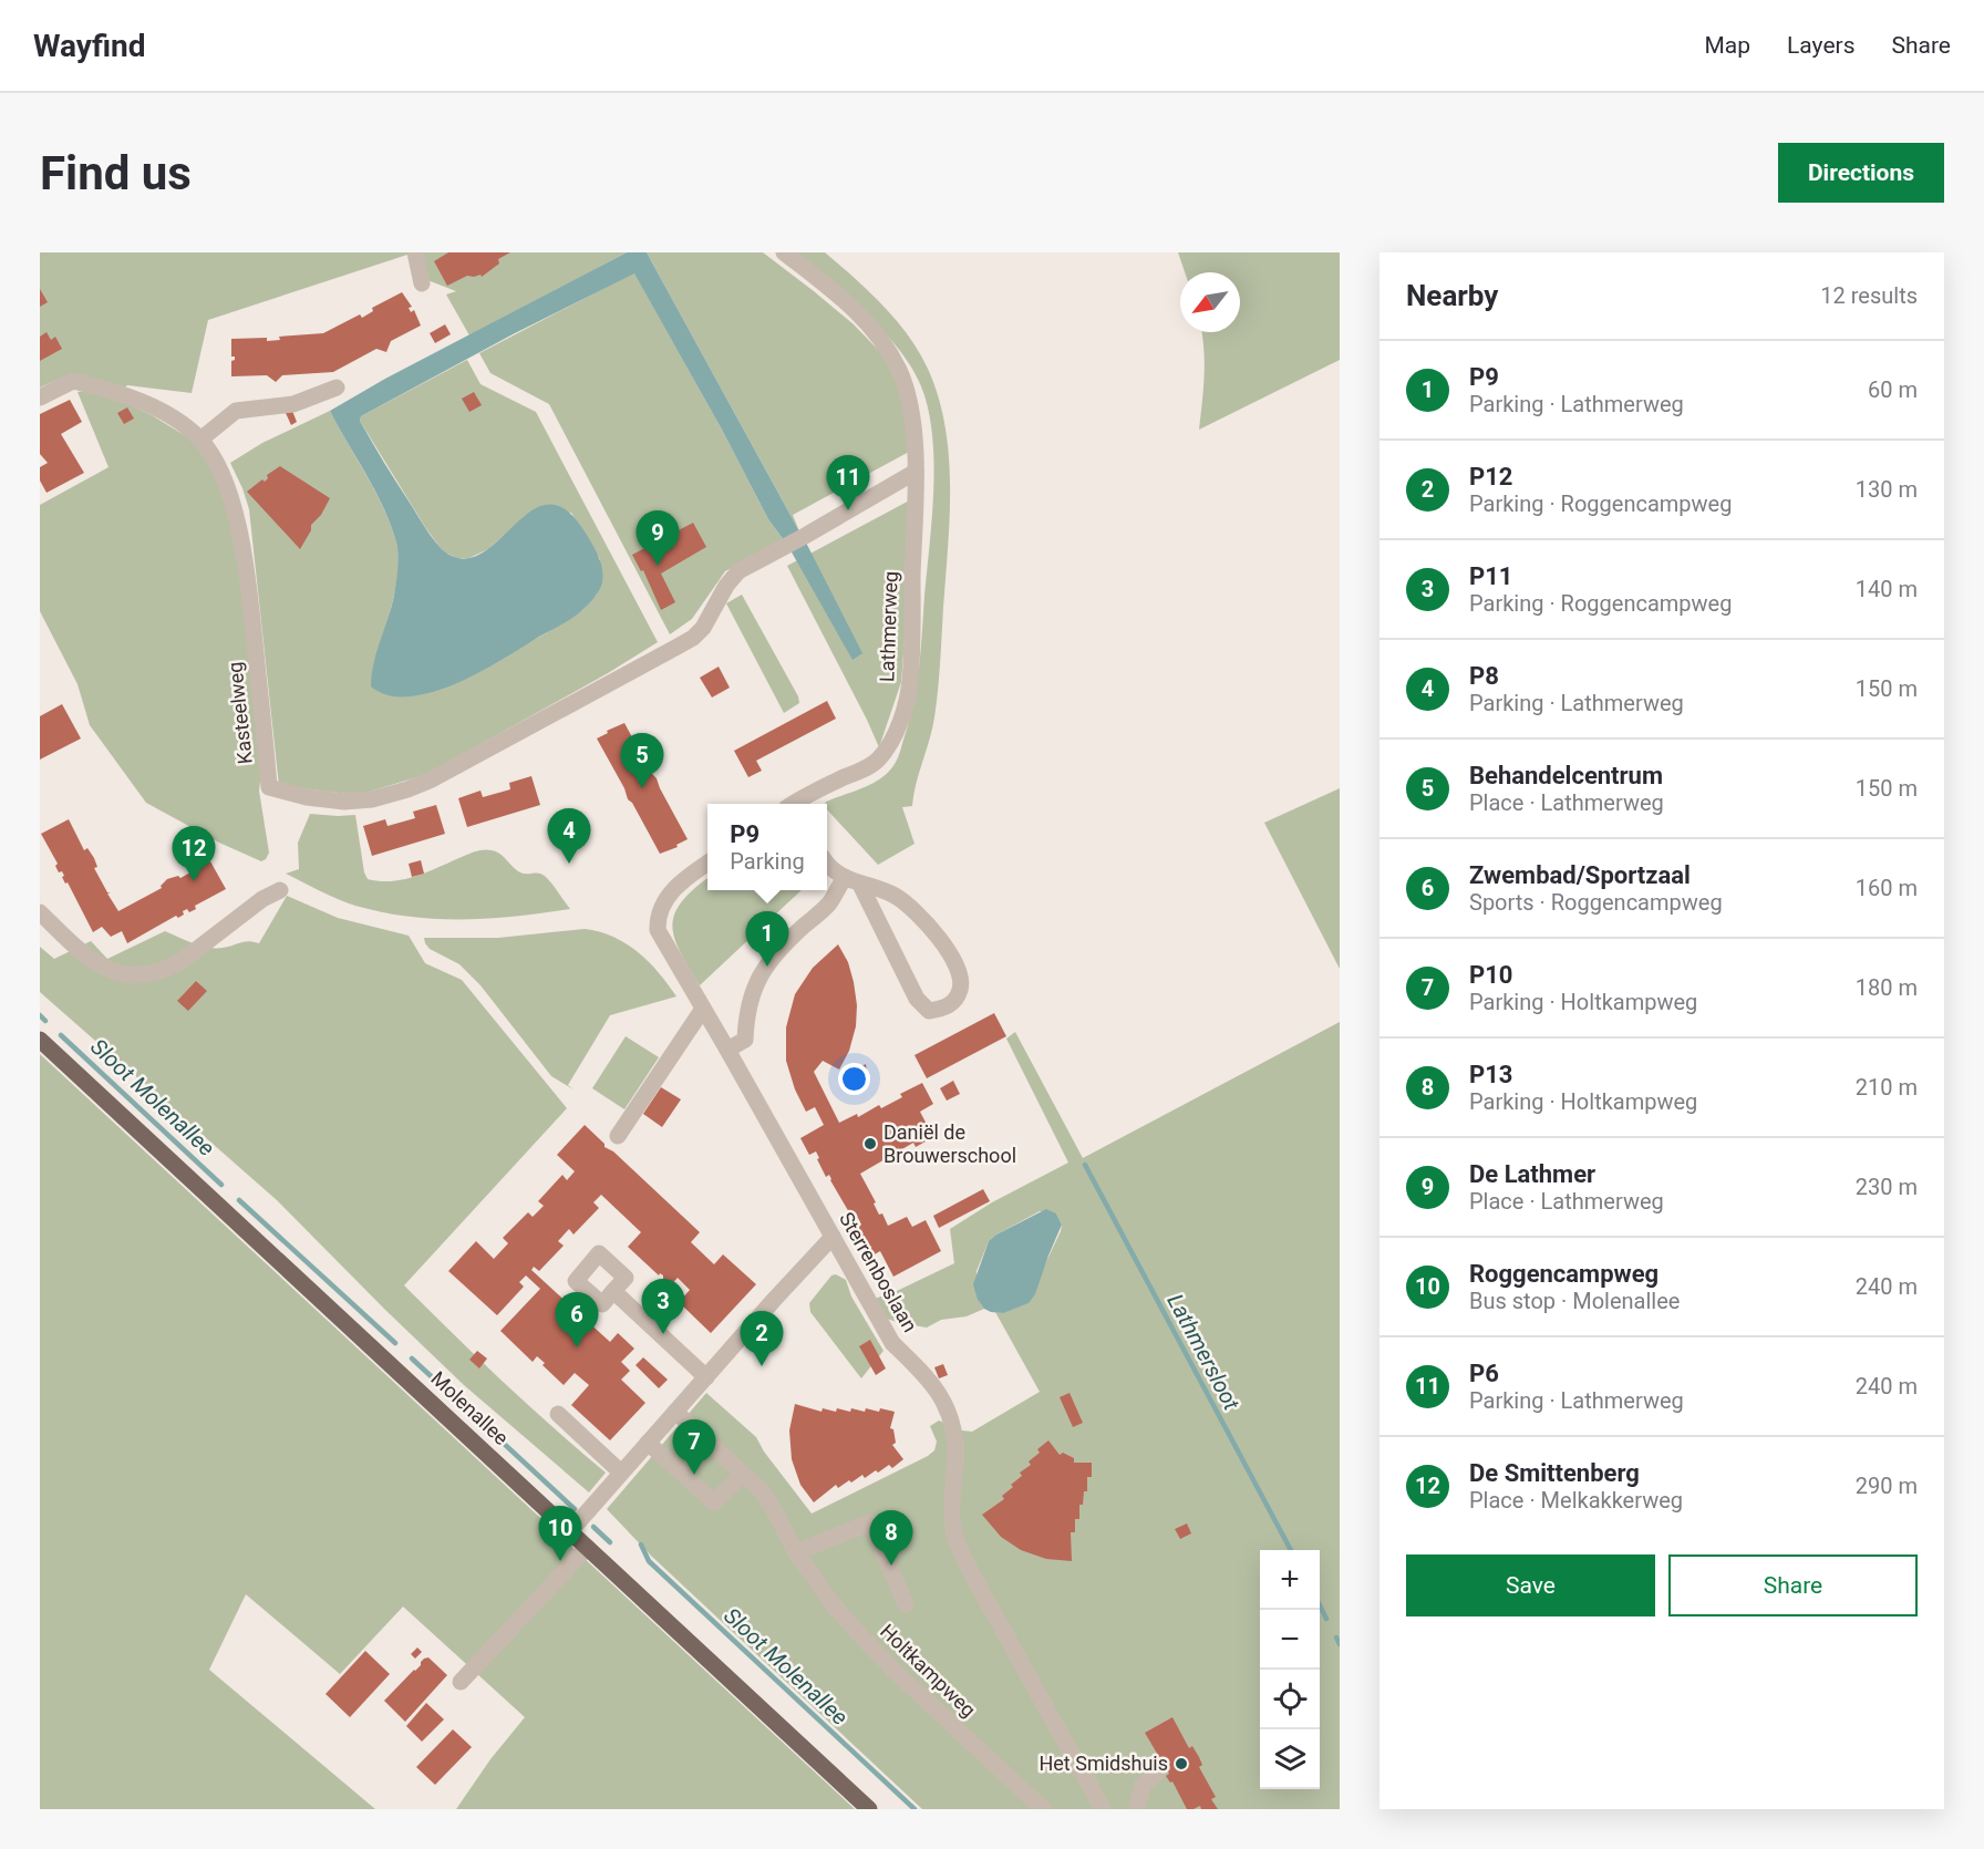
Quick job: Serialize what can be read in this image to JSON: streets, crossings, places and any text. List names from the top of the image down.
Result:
{
  "streets": {
    "main road": ["Molenallee"],
    "street": [
      "Lathmerweg",
      "Kasteelweg",
      "Sterrenboslaan",
      "Holtkampweg"
    ]
  },
  "crossings": [
    ["Lathmerweg", "Kasteelweg"]
  ],
  "water": ["Sloot Molenallee", "Lathmersloot"],
  "places": ["Daniël de Brouwerschool", "Het Smidshuis"],
  "north": "bottom left",
  "page": {
    "header": "Wayfind",
    "nav": ["Map", "Layers", "Share"],
    "buttons": [
      "Directions",
      ["Save", "Share"]
    ],
    "title": "Find us",
    "heading": ["Nearby", "12 results"],
    "list": [
      {
        "mark": "1",
        "name": "P9",
        "note": "Parking · Lathmerweg",
        "value": "60 m"
      },
      {
        "mark": "2",
        "name": "P12",
        "note": "Parking · Roggencampweg",
        "value": "130 m"
      },
      {
        "mark": "3",
        "name": "P11",
        "note": "Parking · Roggencampweg",
        "value": "140 m"
      },
      {
        "mark": "4",
        "name": "P8",
        "note": "Parking · Lathmerweg",
        "value": "150 m"
      },
      {
        "mark": "5",
        "name": "Behandelcentrum",
        "note": "Place · Lathmerweg",
        "value": "150 m"
      },
      {
        "mark": "6",
        "name": "Zwembad/Sportzaal",
        "note": "Sports · Roggencampweg",
        "value": "160 m"
      },
      {
        "mark": "7",
        "name": "P10",
        "note": "Parking · Holtkampweg",
        "value": "180 m"
      },
      {
        "mark": "8",
        "name": "P13",
        "note": "Parking · Holtkampweg",
        "value": "210 m"
      },
      {
        "mark": "9",
        "name": "De Lathmer",
        "note": "Place · Lathmerweg",
        "value": "230 m"
      },
      {
        "mark": "10",
        "name": "Roggencampweg",
        "note": "Bus stop · Molenallee",
        "value": "240 m"
      },
      {
        "mark": "11",
        "name": "P6",
        "note": "Parking · Lathmerweg",
        "value": "240 m"
      },
      {
        "mark": "12",
        "name": "De Smittenberg",
        "note": "Place · Melkakkerweg",
        "value": "290 m"
      }
    ],
    "pins": [
      "11",
      "9",
      "5",
      "4",
      "12",
      "1",
      "3",
      "6",
      "2",
      "7",
      "10",
      "8"
    ],
    "popup": ["P9", "Parking"],
    "map_buttons": ["+", "−"]
  }
}
